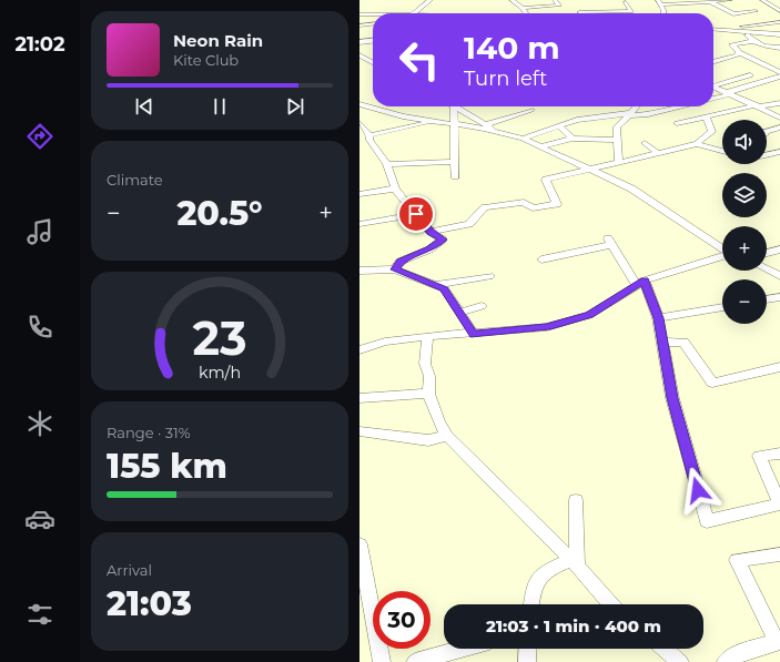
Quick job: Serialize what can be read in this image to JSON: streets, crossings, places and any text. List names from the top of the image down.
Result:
{
  "page": {
    "tabs": "21:02",
    "turn": ["140 m", "Turn left"],
    "song": ["Neon Rain", "Kite Club"],
    "map_buttons": ["+", "−"],
    "tile": [
      "Climate",
      ["Range · 31%", "155 km"],
      ["Arrival", "21:03"]
    ],
    "heat": ["−", "20.5°", "+"],
    "limit": "30",
    "trip": "21:03 · 1 min · 400 m",
    "gauge": ["23", "km/h"]
  }
}
